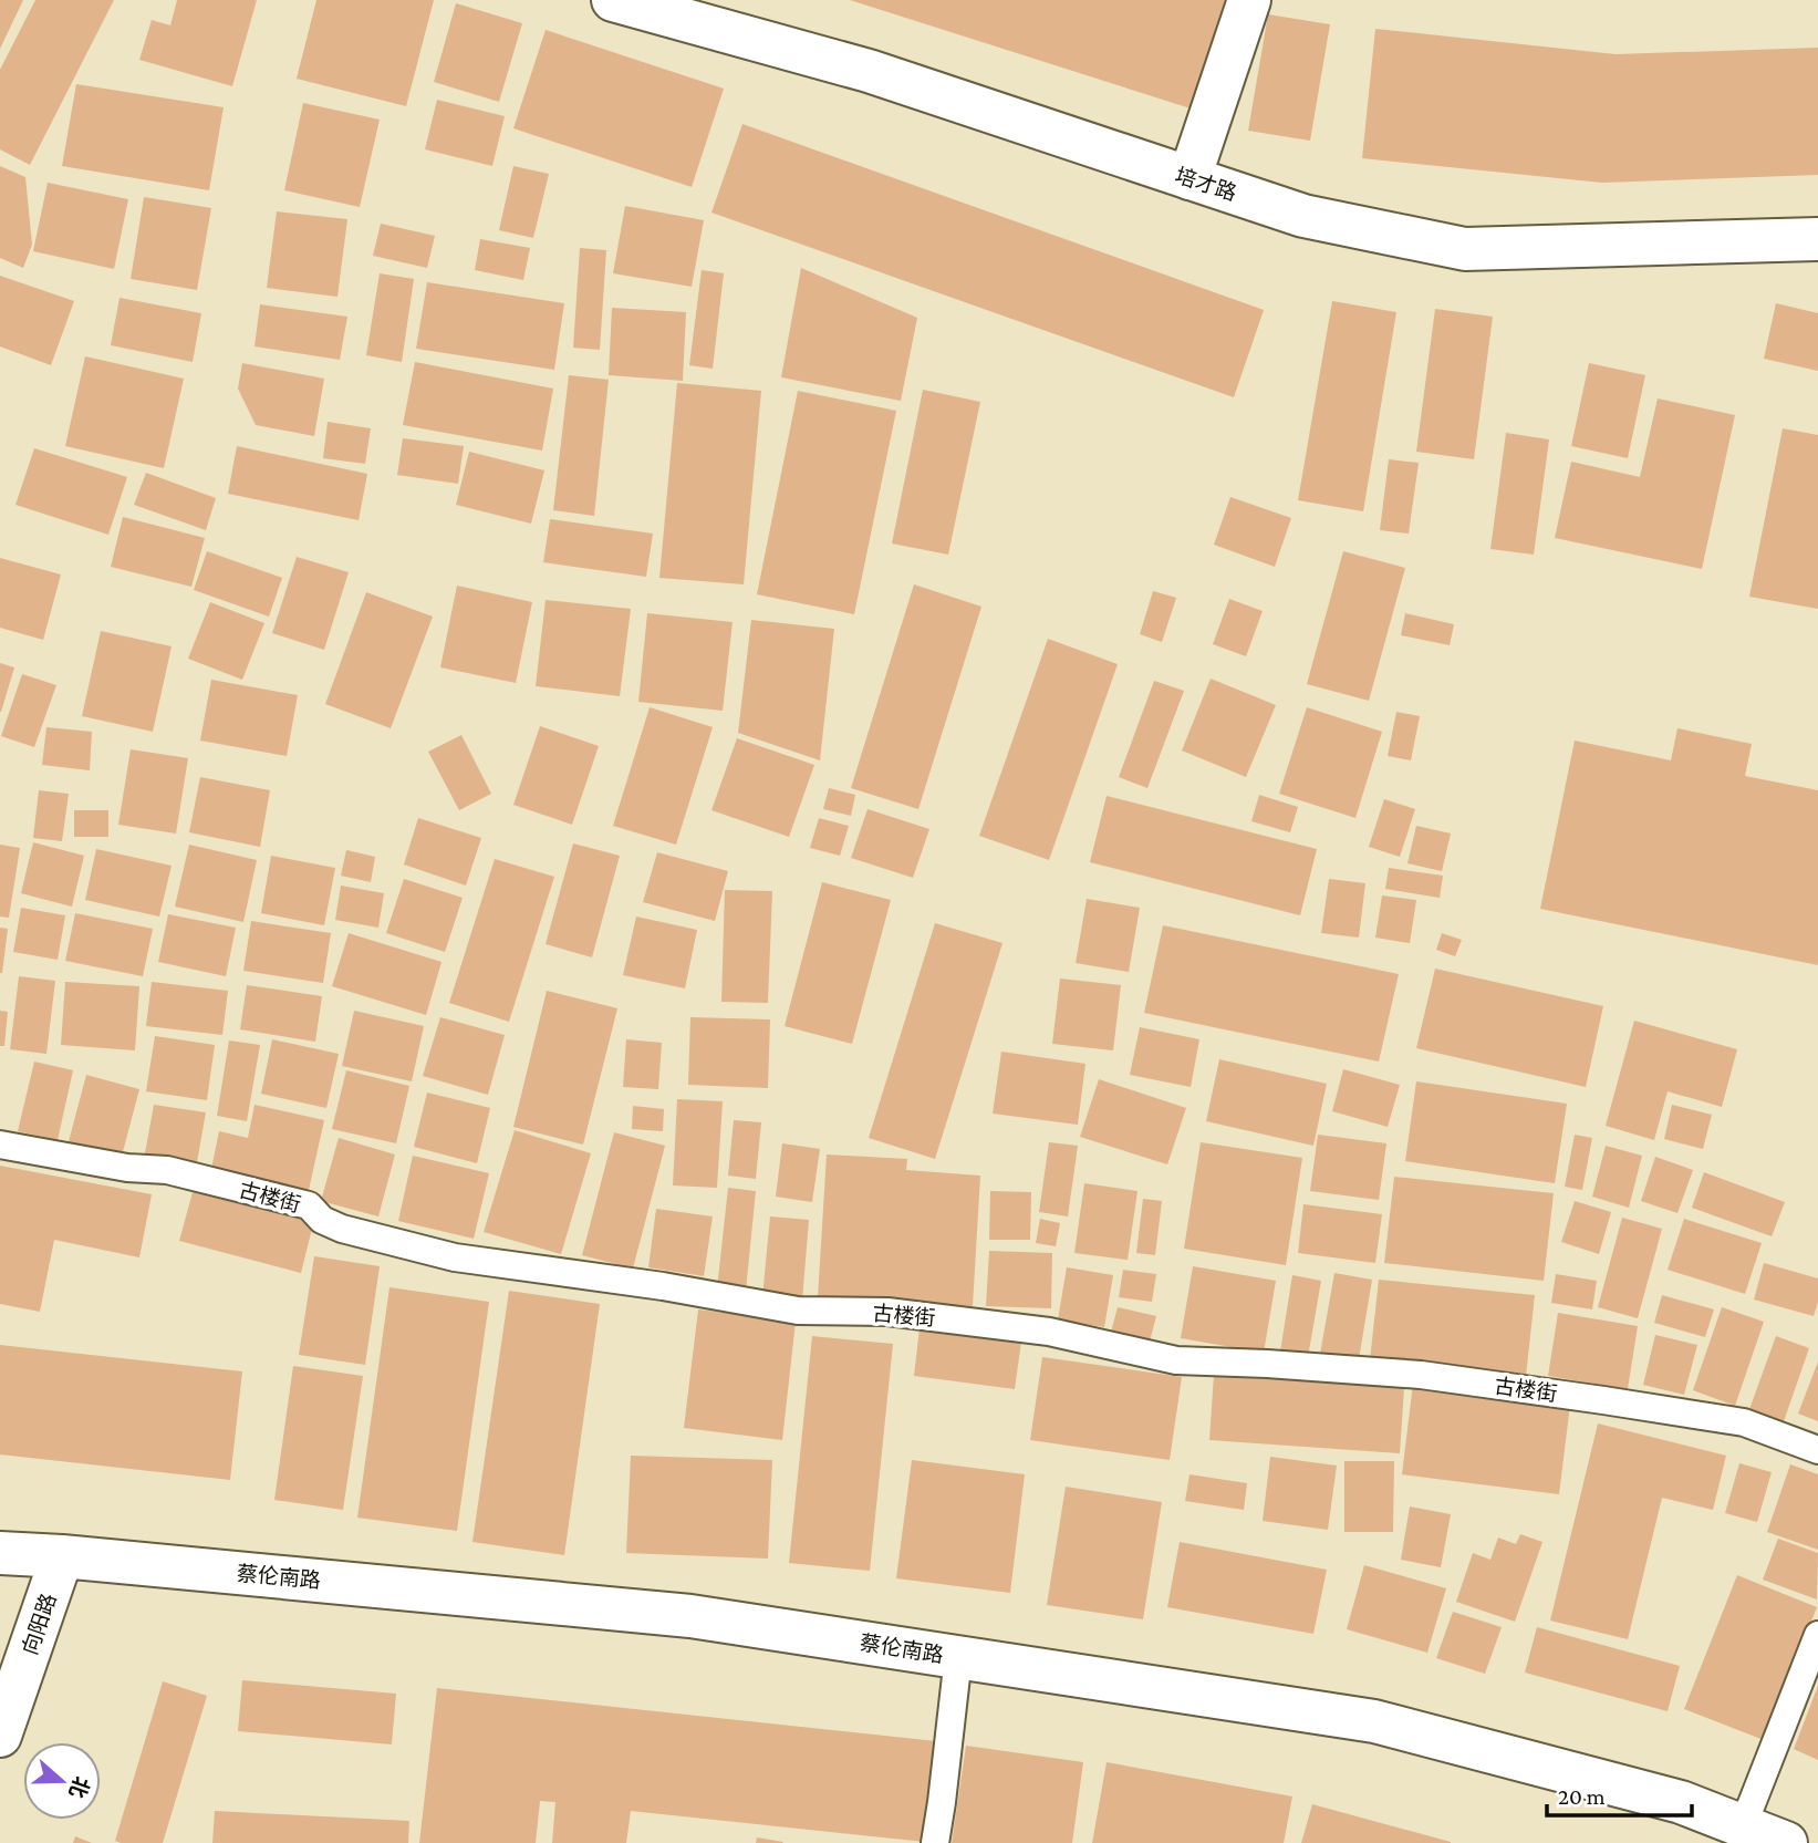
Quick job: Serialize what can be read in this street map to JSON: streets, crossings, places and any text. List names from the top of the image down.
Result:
{
  "streets": {
    "main road": ["培才路", "蔡伦南路", "向阳路"],
    "lane": ["古楼街"]
  },
  "crossings": [
    ["蔡伦南路", "向阳路"]
  ],
  "scale_bar": "20 m",
  "north": "right"
}
